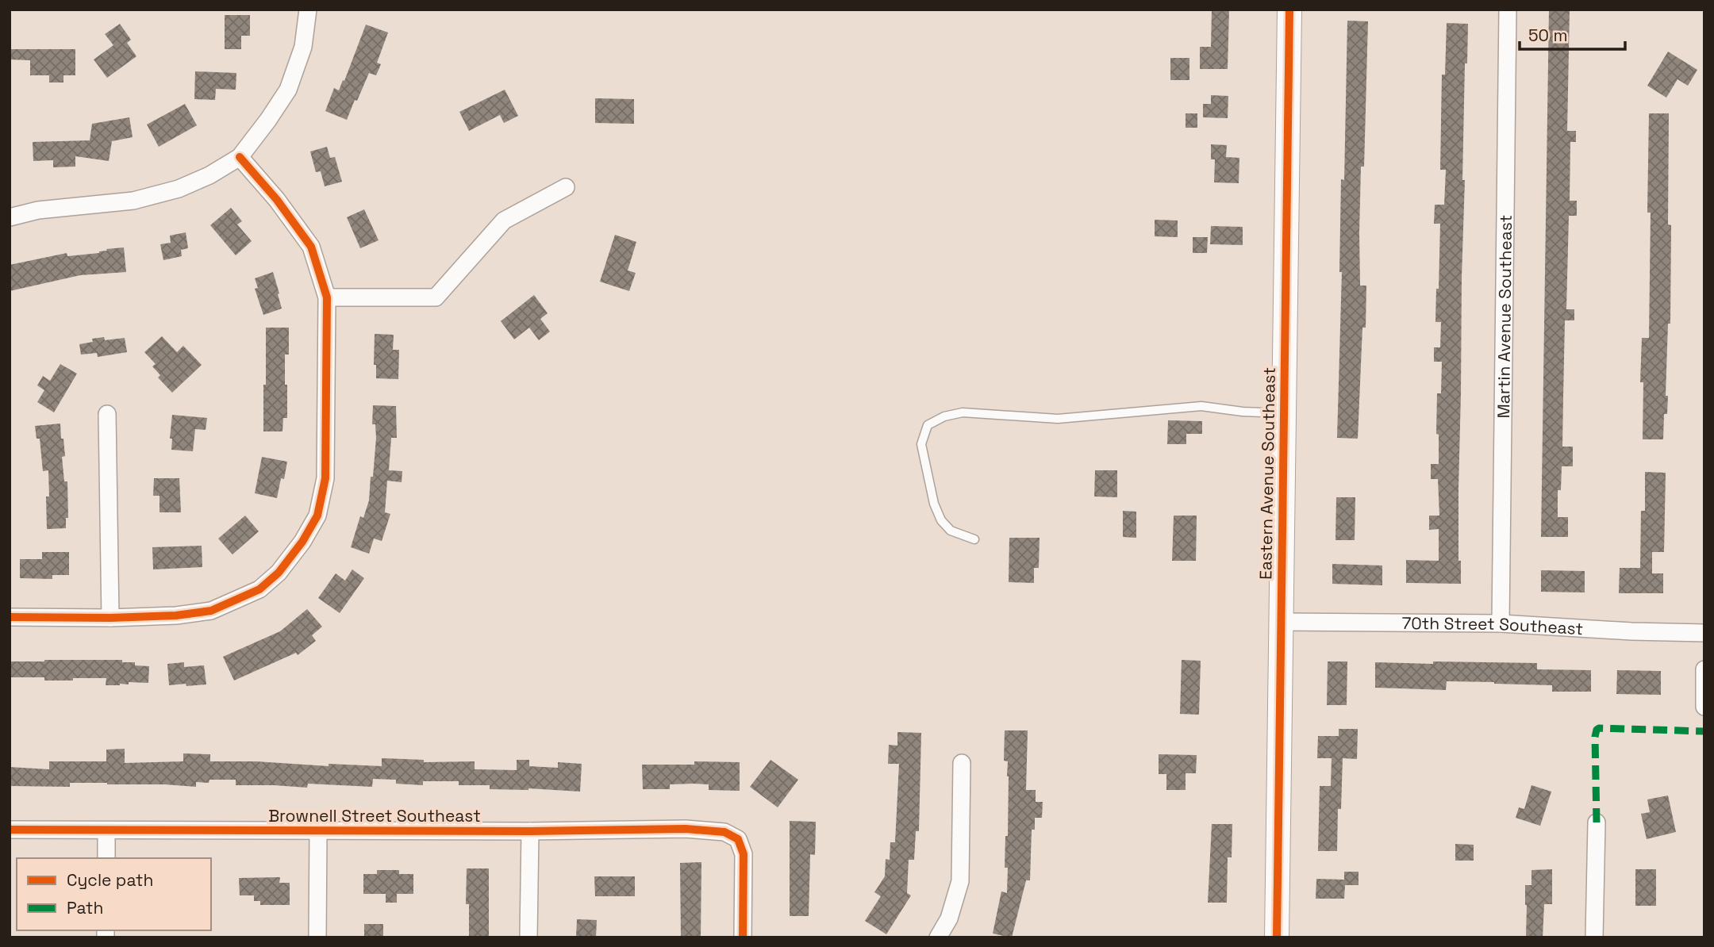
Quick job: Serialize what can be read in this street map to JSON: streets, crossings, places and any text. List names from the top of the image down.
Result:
{
  "streets": {
    "street": [
      "Martin Avenue Southeast",
      "Eastern Avenue Southeast",
      "70th Street Southeast",
      "Brownell Street Southeast"
    ]
  },
  "crossings": [
    ["Martin Avenue Southeast", "70th Street Southeast"],
    ["Eastern Avenue Southeast", "70th Street Southeast"]
  ],
  "legend": ["Cycle path", "Path"],
  "scale_bar": "50 m"
}
